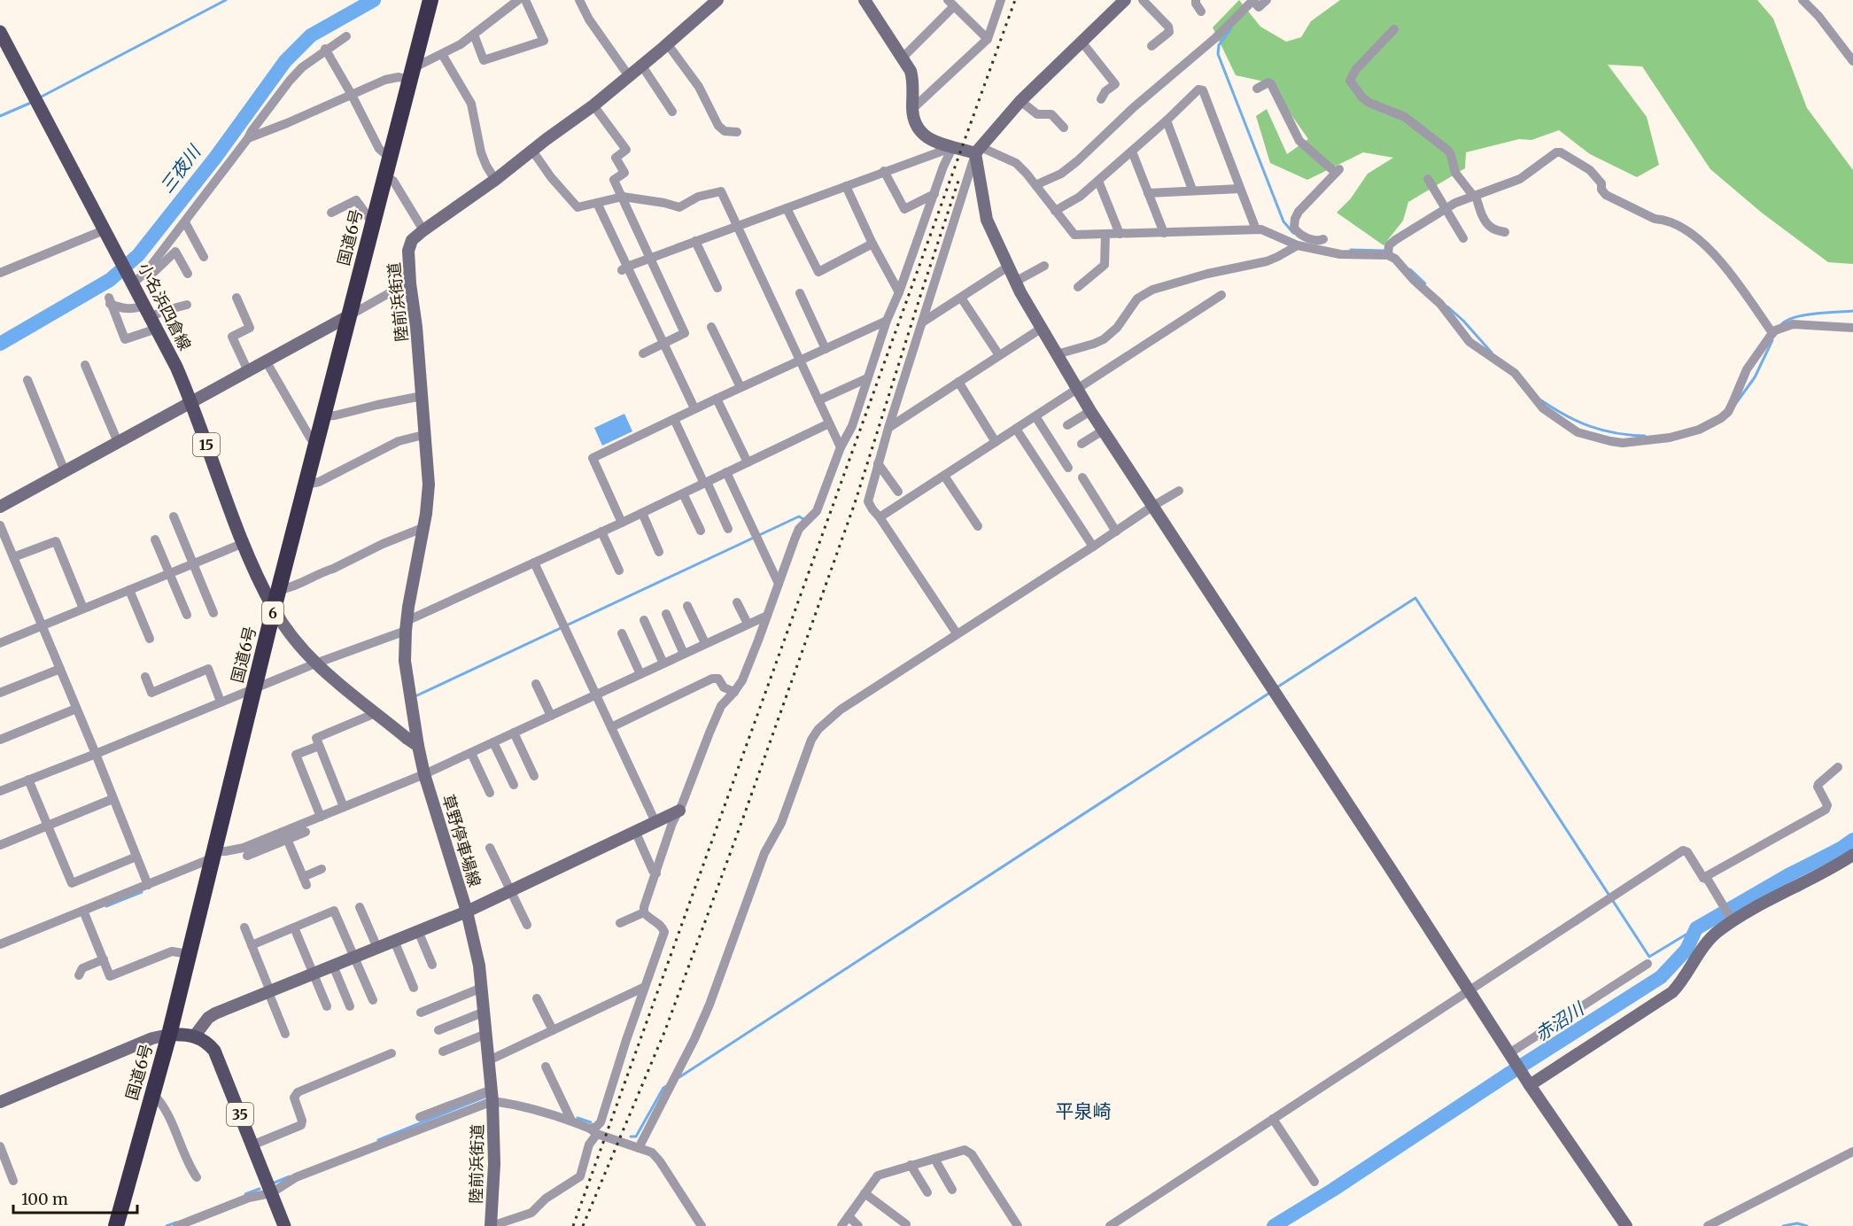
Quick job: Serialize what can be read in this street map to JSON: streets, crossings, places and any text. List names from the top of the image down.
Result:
{
  "streets": {
    "highway": ["国道6号", "6"],
    "main road": ["小名浜四倉線", "15", "35"],
    "street": ["陸前浜街道", "草野停車場線"]
  },
  "crossings": [
    ["国道6号", "小名浜四倉線"],
    ["陸前浜街道", "草野停車場線"]
  ],
  "districts": ["平泉崎"],
  "water": ["三夜川", "赤沼川"],
  "scale_bar": "100 m"
}
